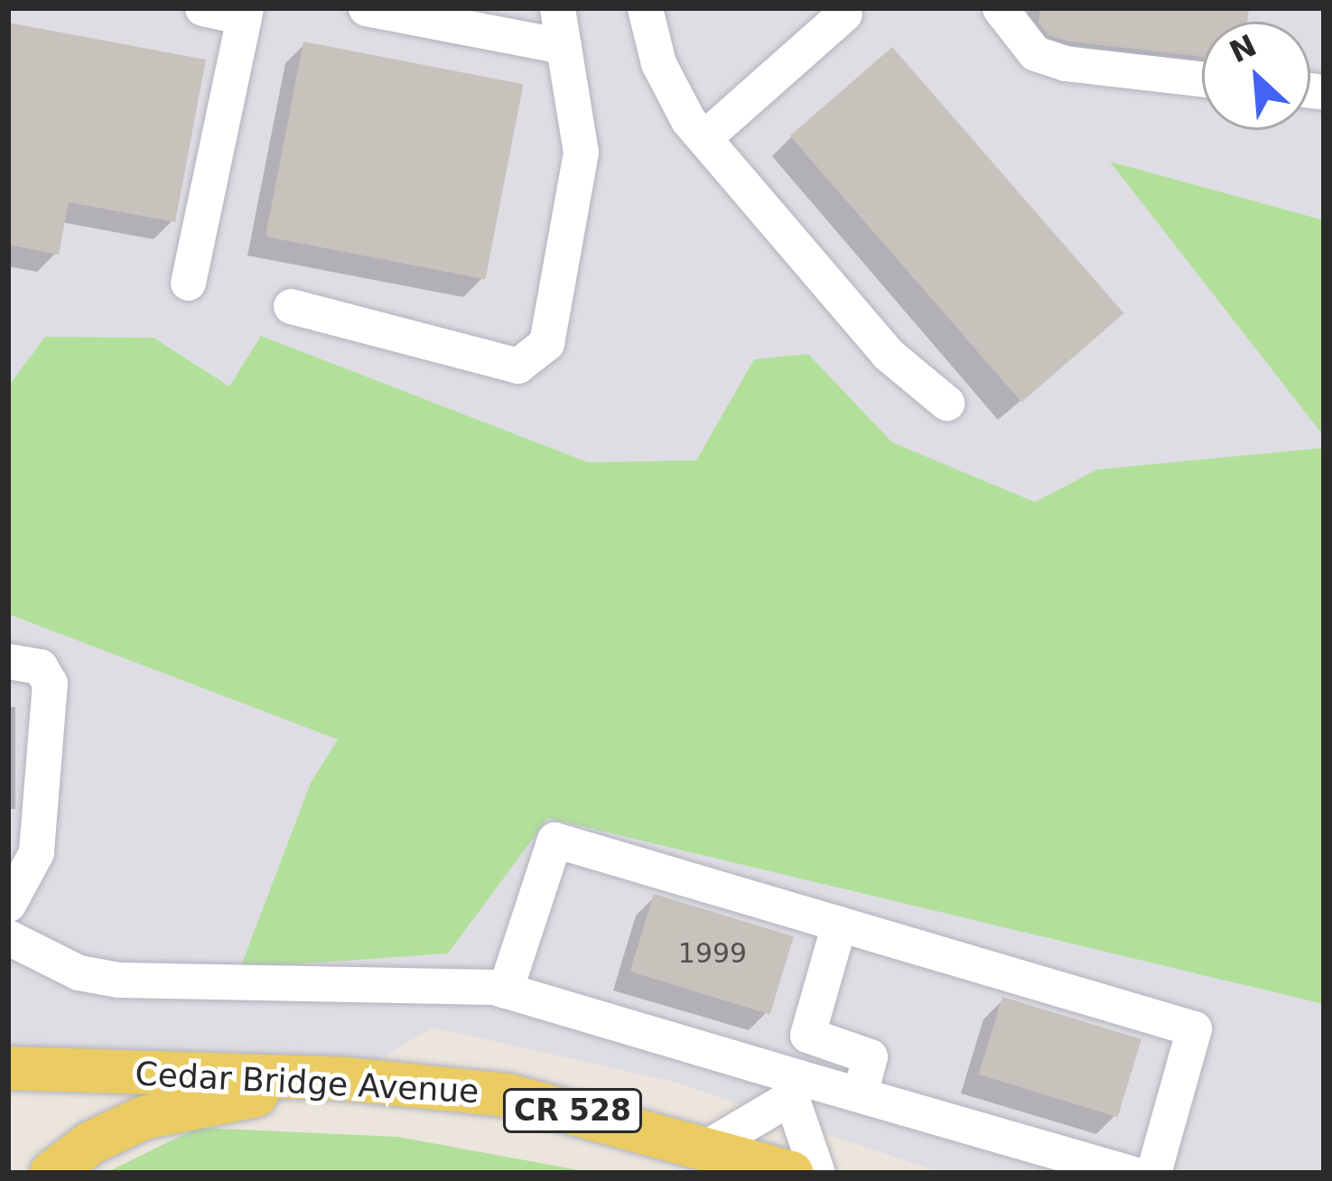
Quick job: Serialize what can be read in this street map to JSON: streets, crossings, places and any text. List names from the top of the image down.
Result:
{
  "streets": {
    "main road": ["Cedar Bridge Avenue", "CR 528"]
  },
  "house_numbers": ["1999"],
  "north": "top left"
}
